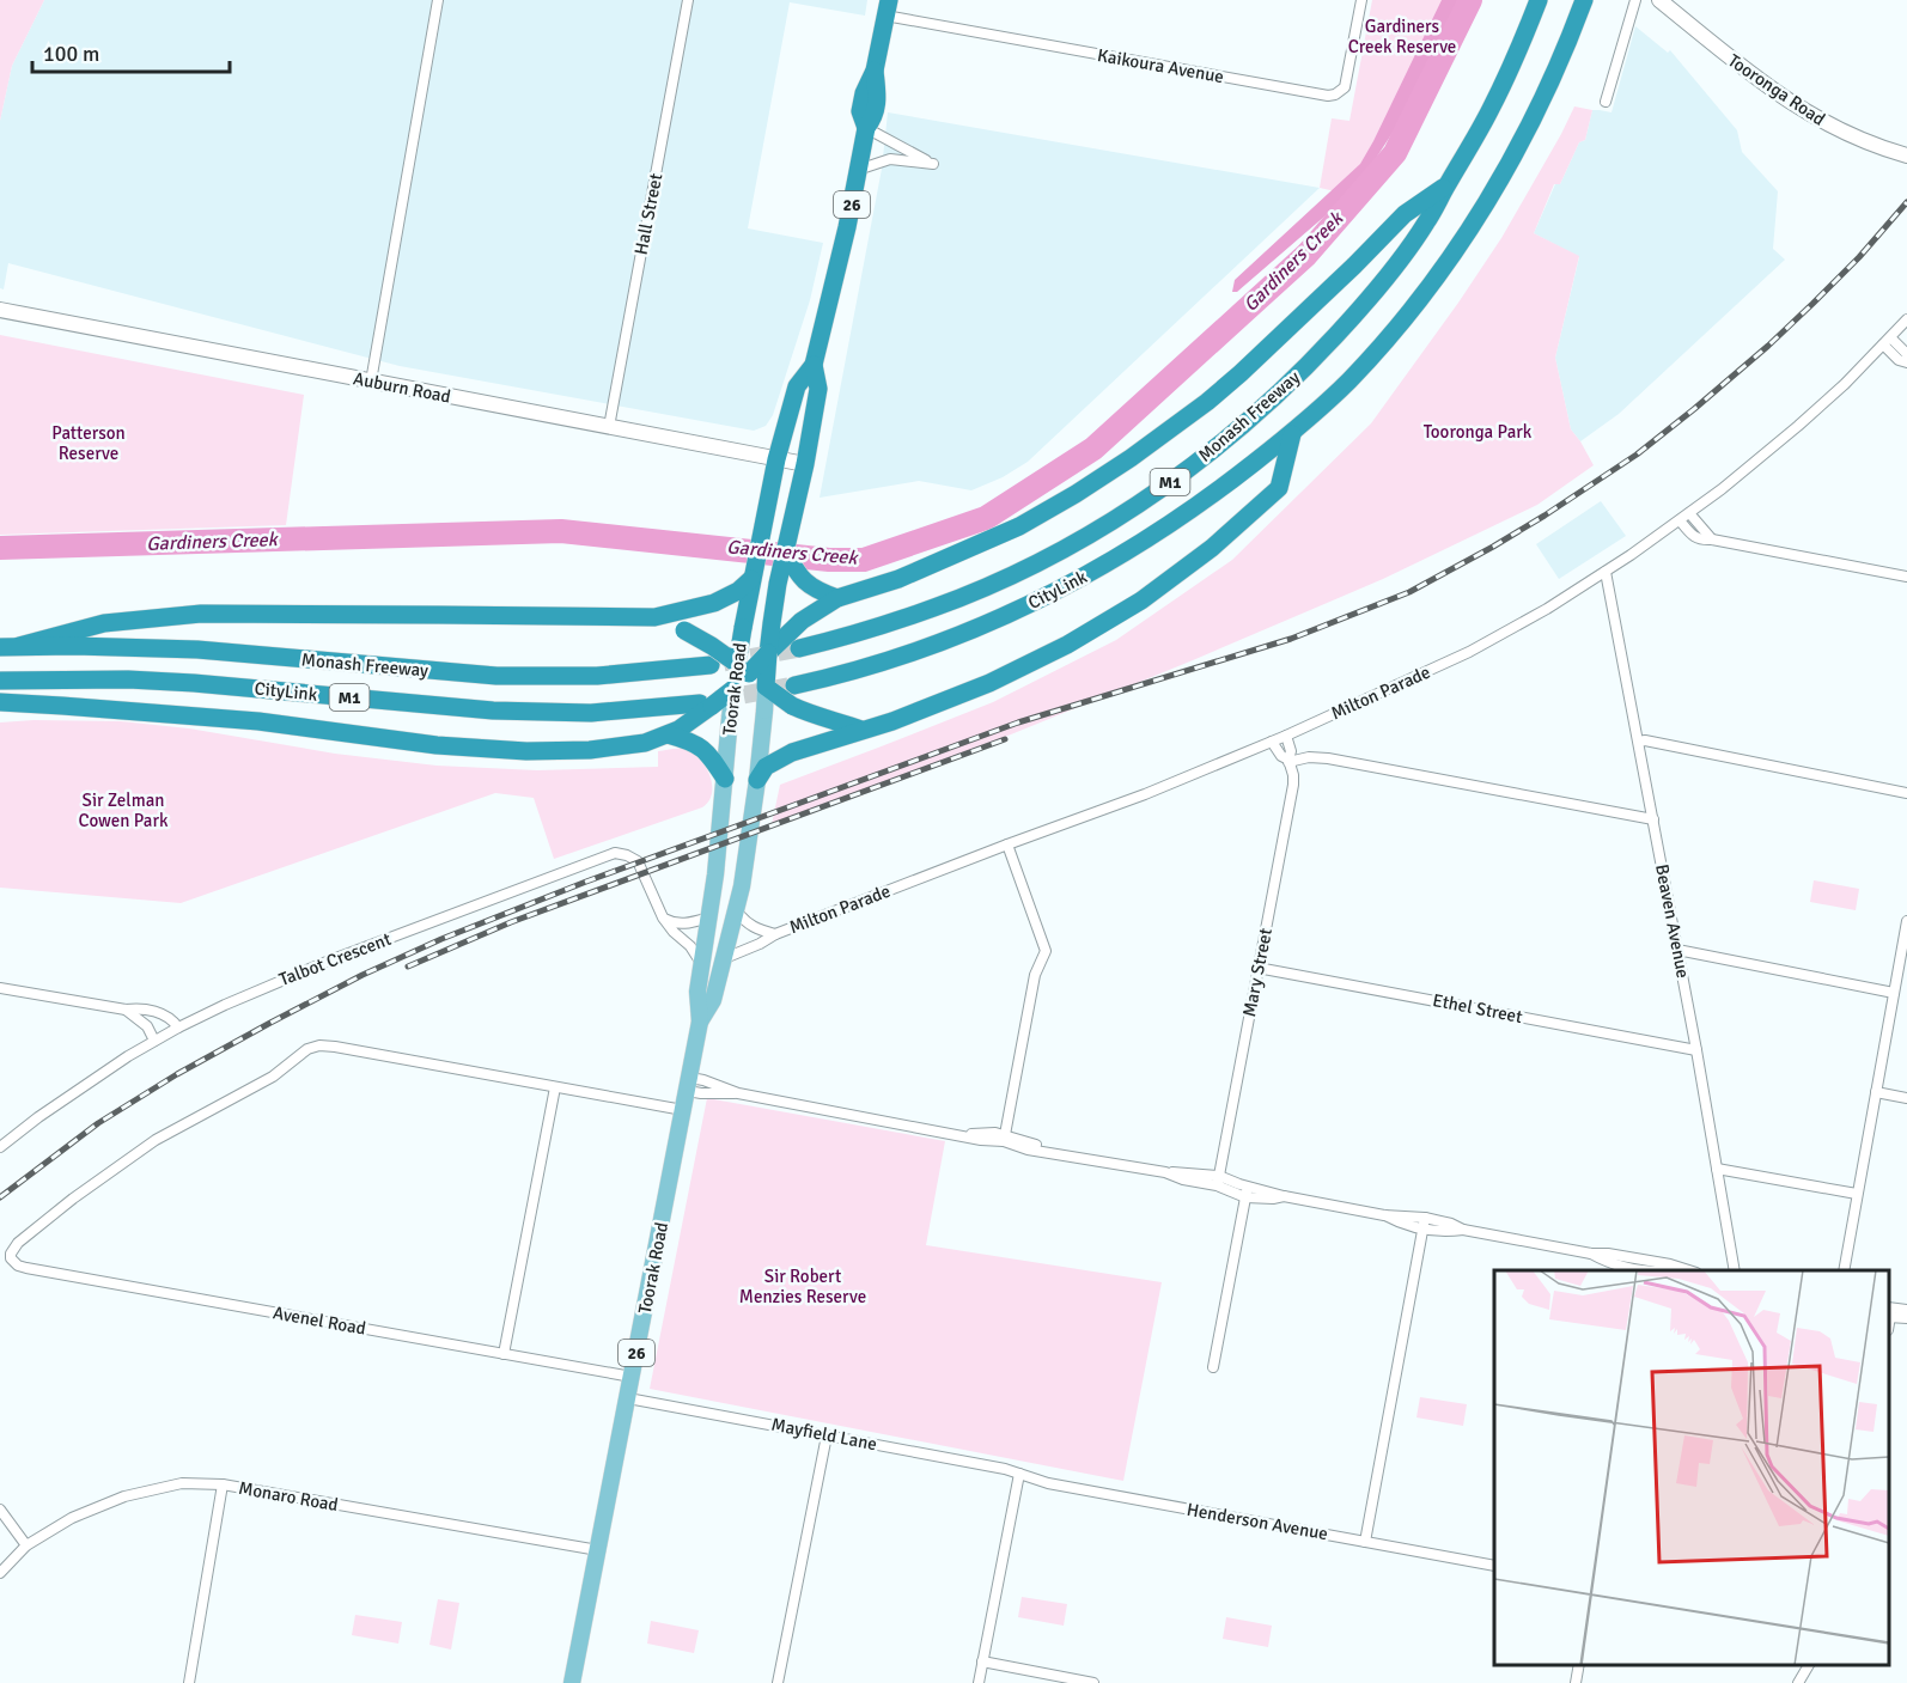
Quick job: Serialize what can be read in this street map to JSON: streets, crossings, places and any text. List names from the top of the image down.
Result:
{
  "streets": {
    "highway": [
      "26",
      "Monash Freeway",
      "M1",
      "CityLink",
      "Toorak Road"
    ],
    "main road": ["Tooronga Road", "Auburn Road"],
    "street": [
      "Kaikoura Avenue",
      "Hall Street",
      "Milton Parade",
      "Beaven Avenue",
      "Talbot Crescent",
      "Mary Street",
      "Ethel Street",
      "Avenel Road",
      "Mayfield Lane",
      "Monaro Road",
      "Henderson Avenue"
    ]
  },
  "crossings": [
    ["Kaikoura Avenue", "Toorak Road"],
    ["Hall Street", "Auburn Road"],
    ["Auburn Road", "Toorak Road"],
    ["Monash Freeway", "M1"],
    ["M1", "CityLink"],
    ["Toorak Road", "Milton Parade"],
    ["Toorak Road", "Talbot Crescent"],
    ["Toorak Road", "Avenel Road"],
    ["Toorak Road", "Mayfield Lane"],
    ["Toorak Road", "Monaro Road"],
    ["Milton Parade", "Beaven Avenue"],
    ["Milton Parade", "Mary Street"],
    ["Beaven Avenue", "Ethel Street"],
    ["Mary Street", "Ethel Street"],
    ["Mayfield Lane", "Henderson Avenue"]
  ],
  "water": ["Gardiners Creek"],
  "parks": [
    "Gardiners Creek Reserve",
    "Tooronga Park",
    "Patterson Reserve",
    "Sir Zelman Cowen Park",
    "Sir Robert Menzies Reserve"
  ],
  "scale_bar": "100 m"
}
